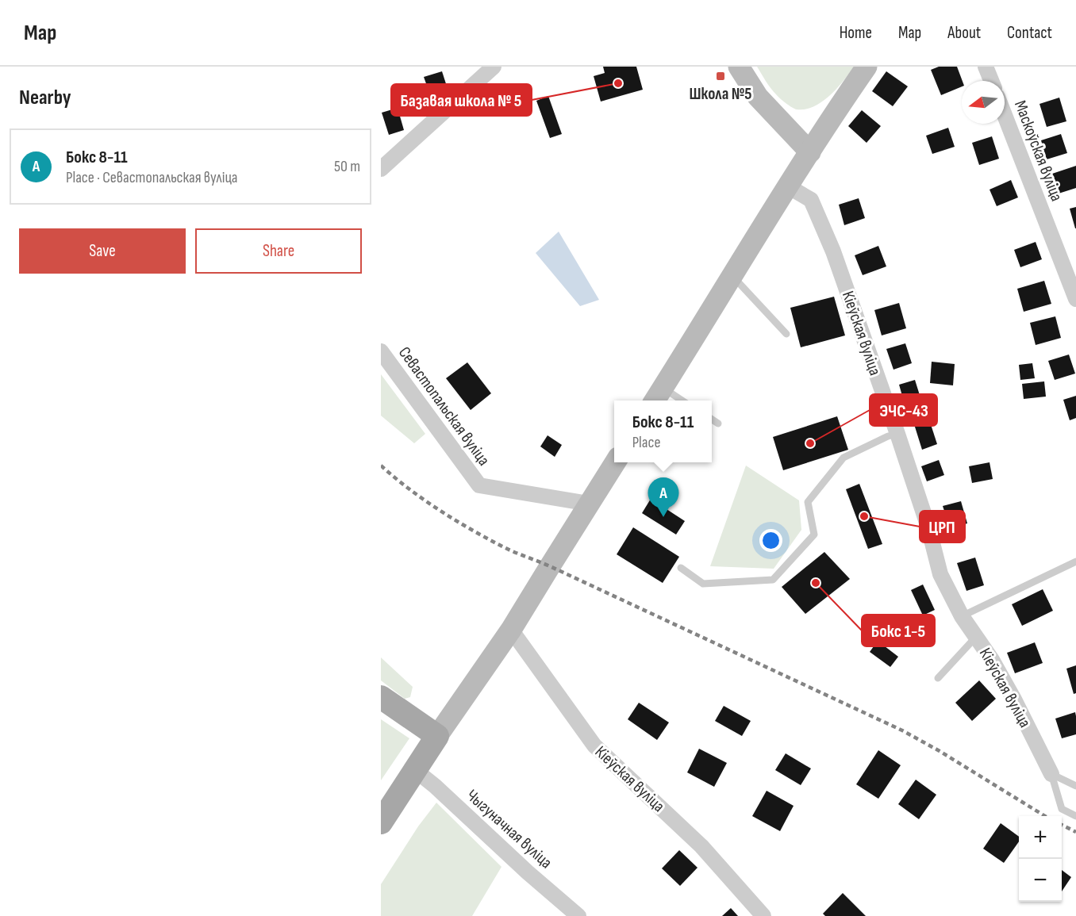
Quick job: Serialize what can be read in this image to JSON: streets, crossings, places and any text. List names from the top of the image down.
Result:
{
  "streets": {
    "street": [
      "Маскоўская вуліца",
      "Кіеўская вуліца",
      "Севастопальская вуліца",
      "Чыгуначная вуліца"
    ]
  },
  "places": {
    "transit": ["Школа №5"],
    "other": [
      "Базавая школа № 5",
      "ЭЧС-43",
      "ЦРП",
      "Бокс 1-5"
    ]
  },
  "north": "left",
  "page": {
    "header": "Map",
    "nav": [
      "Home",
      "Map",
      "About",
      "Contact"
    ],
    "heading": "Nearby",
    "list": [
      {
        "mark": "A",
        "name": "Бокс 8-11",
        "note": "Place · Севастопальская вуліца",
        "value": "50 m"
      }
    ],
    "buttons": ["Save", "Share"],
    "popup": ["Бокс 8-11", "Place"],
    "pins": "A",
    "map_buttons": ["+", "−"]
  }
}
